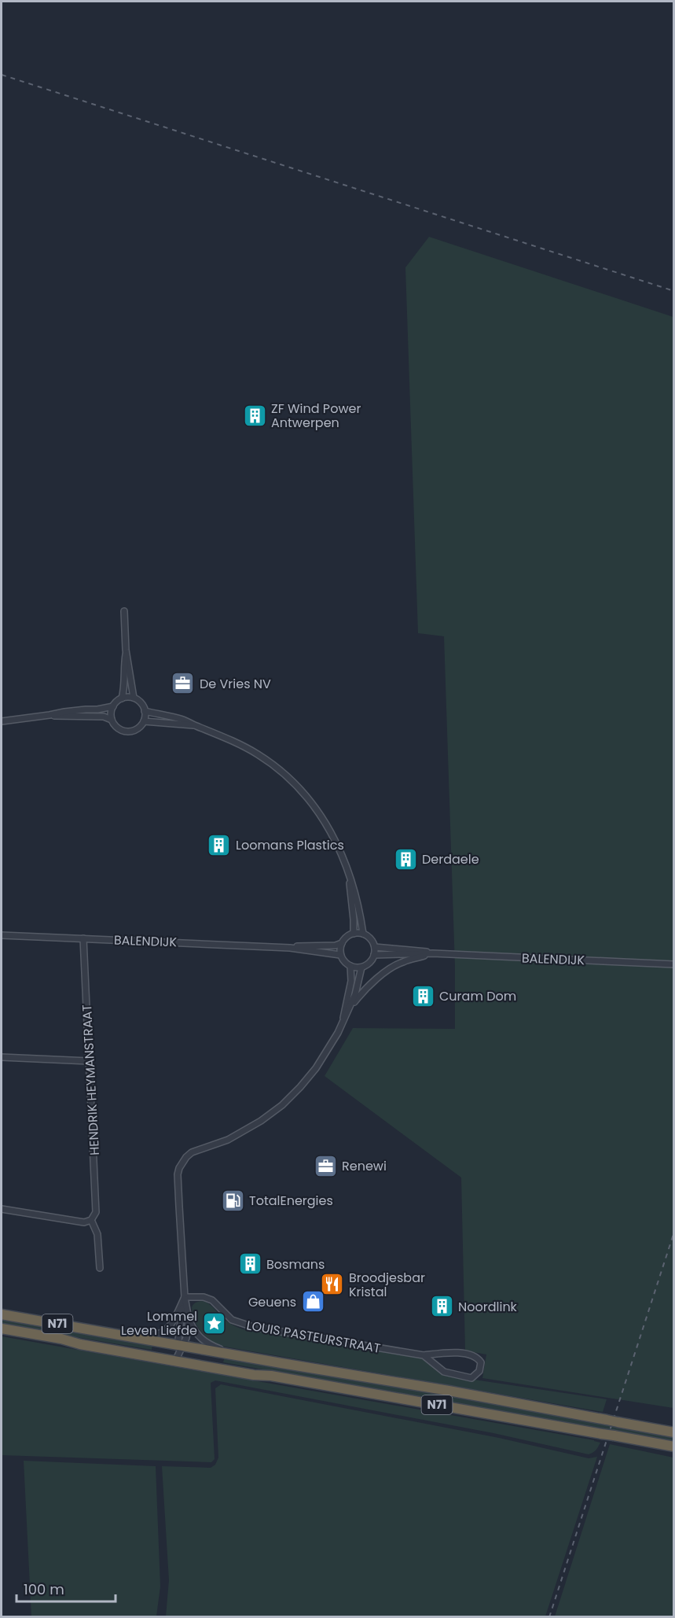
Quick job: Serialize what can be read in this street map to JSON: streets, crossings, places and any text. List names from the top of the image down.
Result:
{
  "streets": {
    "highway": ["N71"],
    "street": ["BALENDIJK", "HENDRIK HEYMANSTRAAT", "LOUIS PASTEURSTRAAT"]
  },
  "crossings": [
    ["BALENDIJK", "HENDRIK HEYMANSTRAAT"]
  ],
  "places": {
    "building": [
      "ZF Wind Power Antwerpen",
      "Loomans Plastics",
      "Derdaele",
      "Curam Dom",
      "Bosmans",
      "Noordlink"
    ],
    "office": ["De Vries NV", "Renewi"],
    "fuel station": ["TotalEnergies"],
    "restaurant": ["Broodjesbar Kristal"],
    "shop": ["Geuens"],
    "place": ["Lommel Leven Liefde"]
  },
  "scale_bar": "100 m"
}
